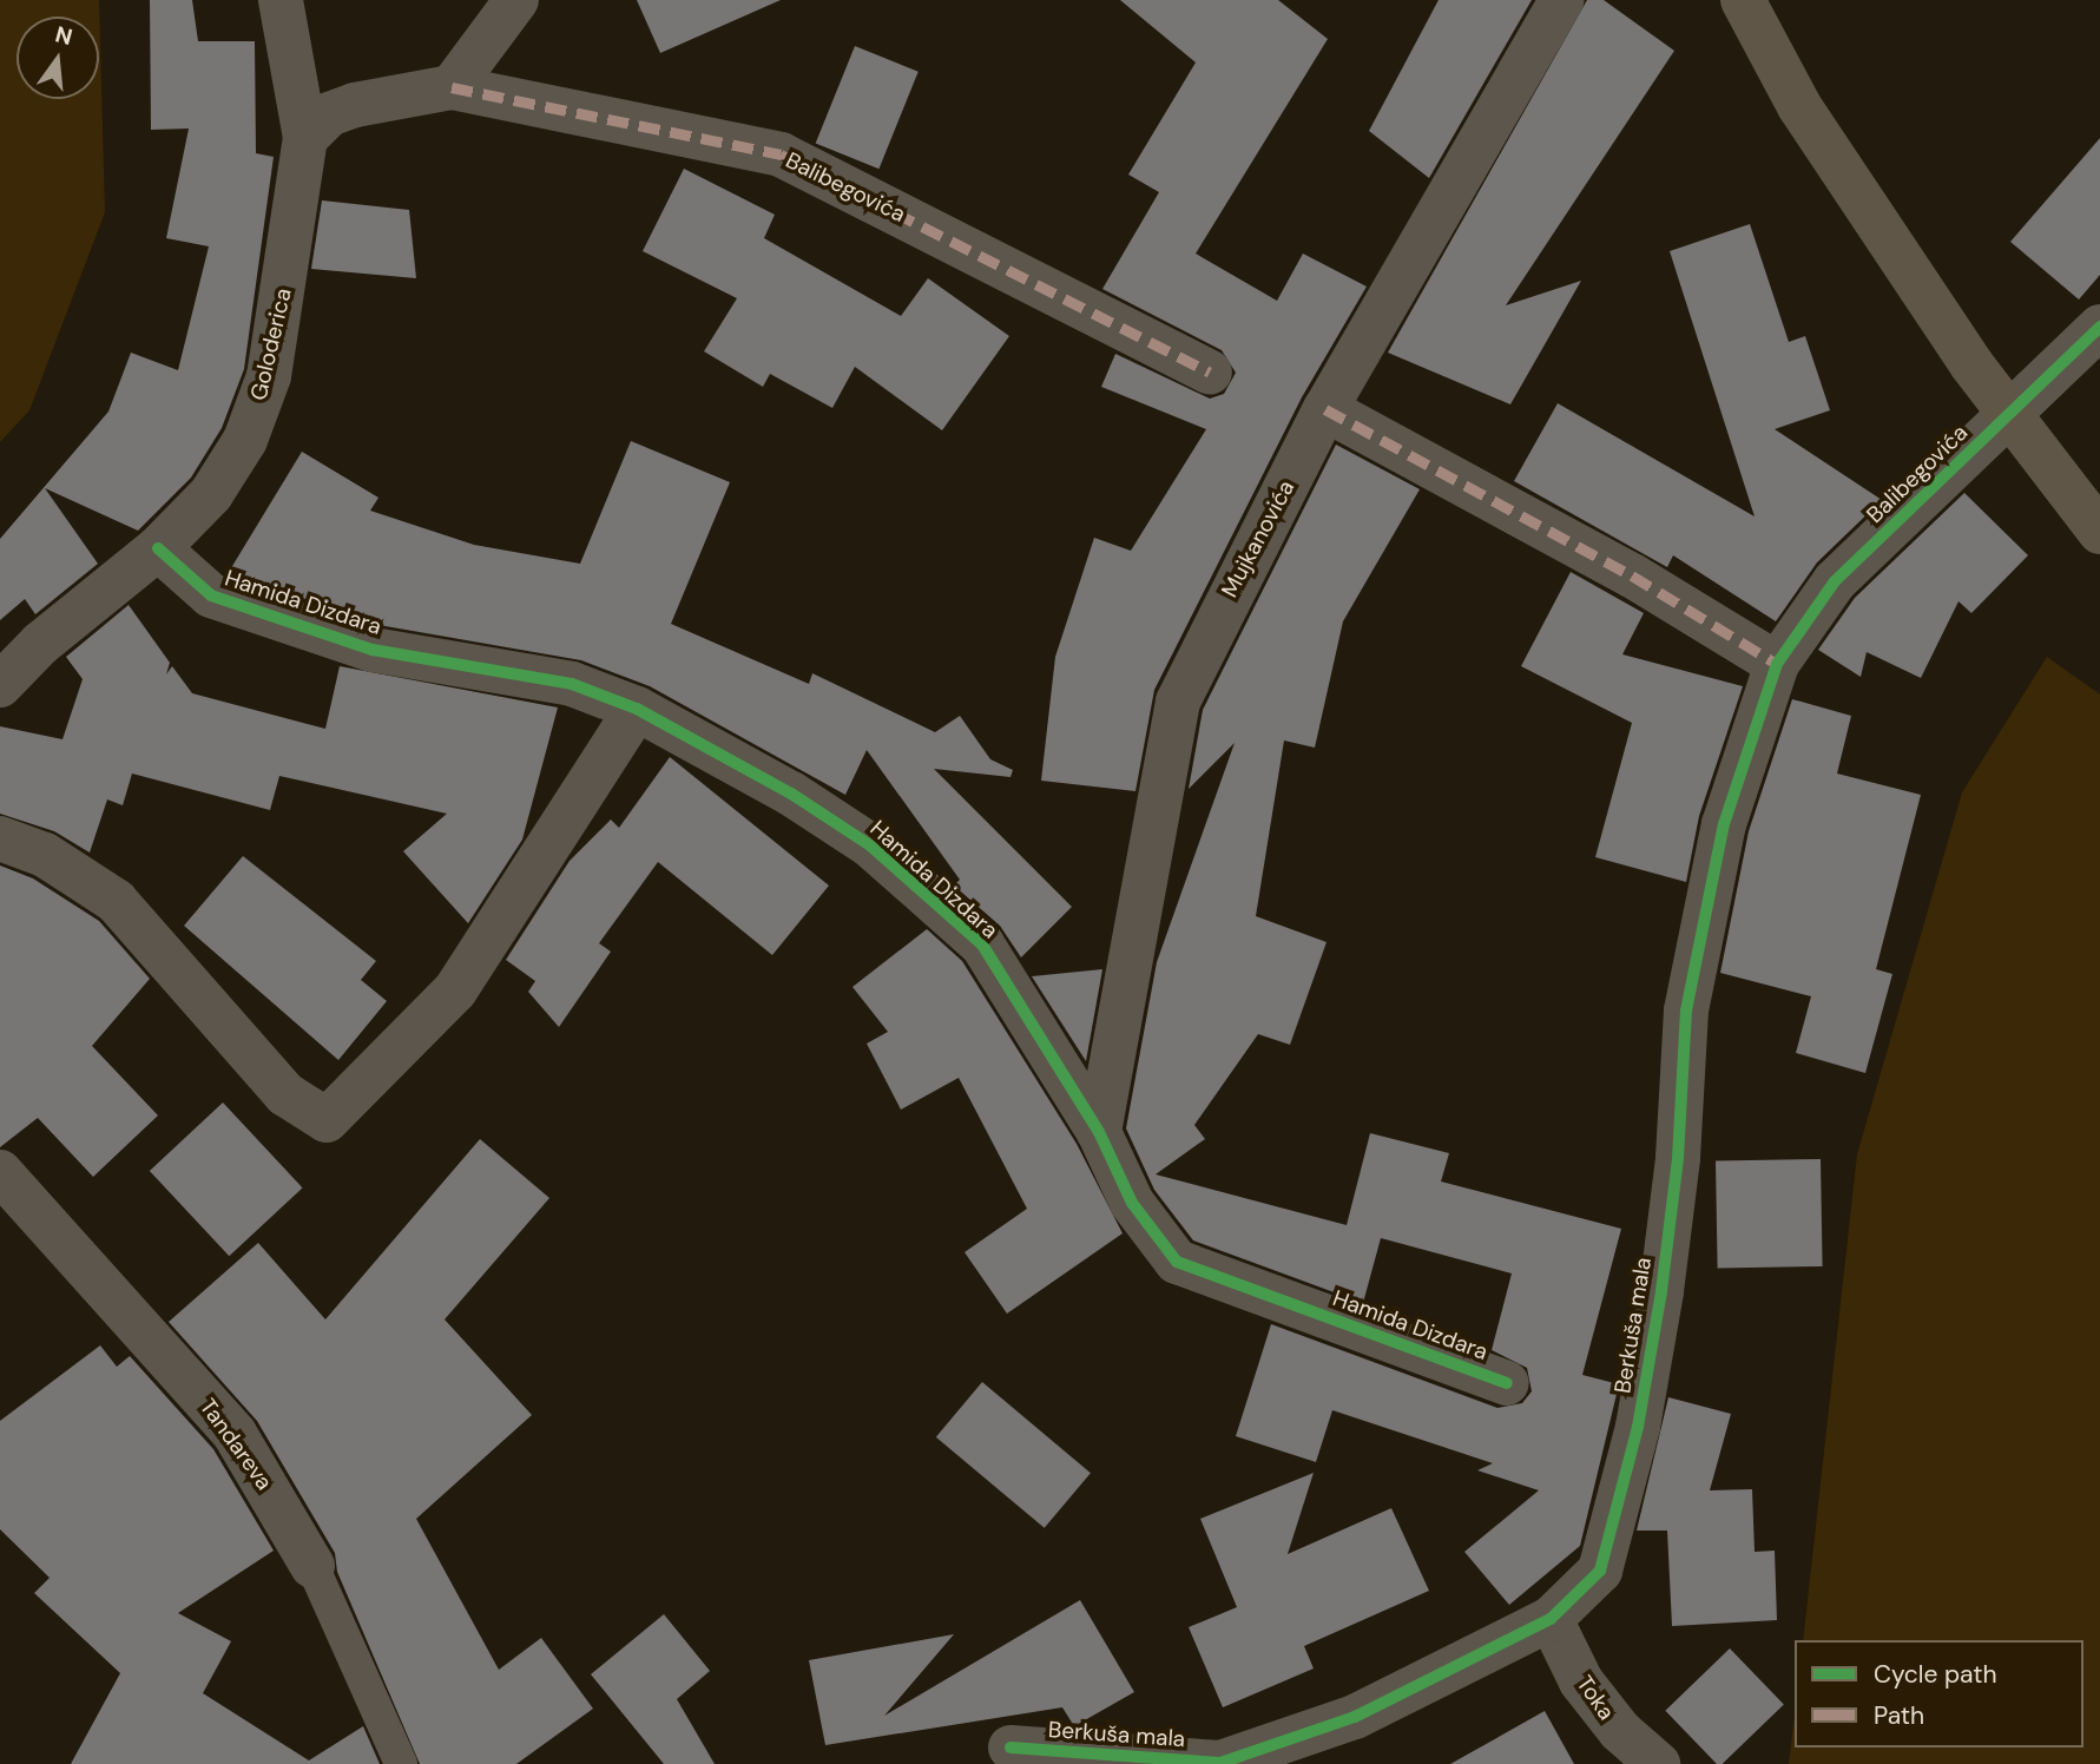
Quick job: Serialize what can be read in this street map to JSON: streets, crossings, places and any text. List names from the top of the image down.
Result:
{
  "streets": {
    "street": [
      "Balibegovića",
      "Goloderica",
      "Mujkanovića",
      "Hamida Dizdara",
      "Berkuša mala",
      "Tandareva",
      "Toka"
    ]
  },
  "crossings": [
    ["Balibegovića", "Berkuša mala"],
    ["Goloderica", "Hamida Dizdara"],
    ["Mujkanovića", "Hamida Dizdara"],
    ["Berkuša mala", "Toka"]
  ],
  "legend": ["Cycle path", "Path"],
  "north": "top"
}
